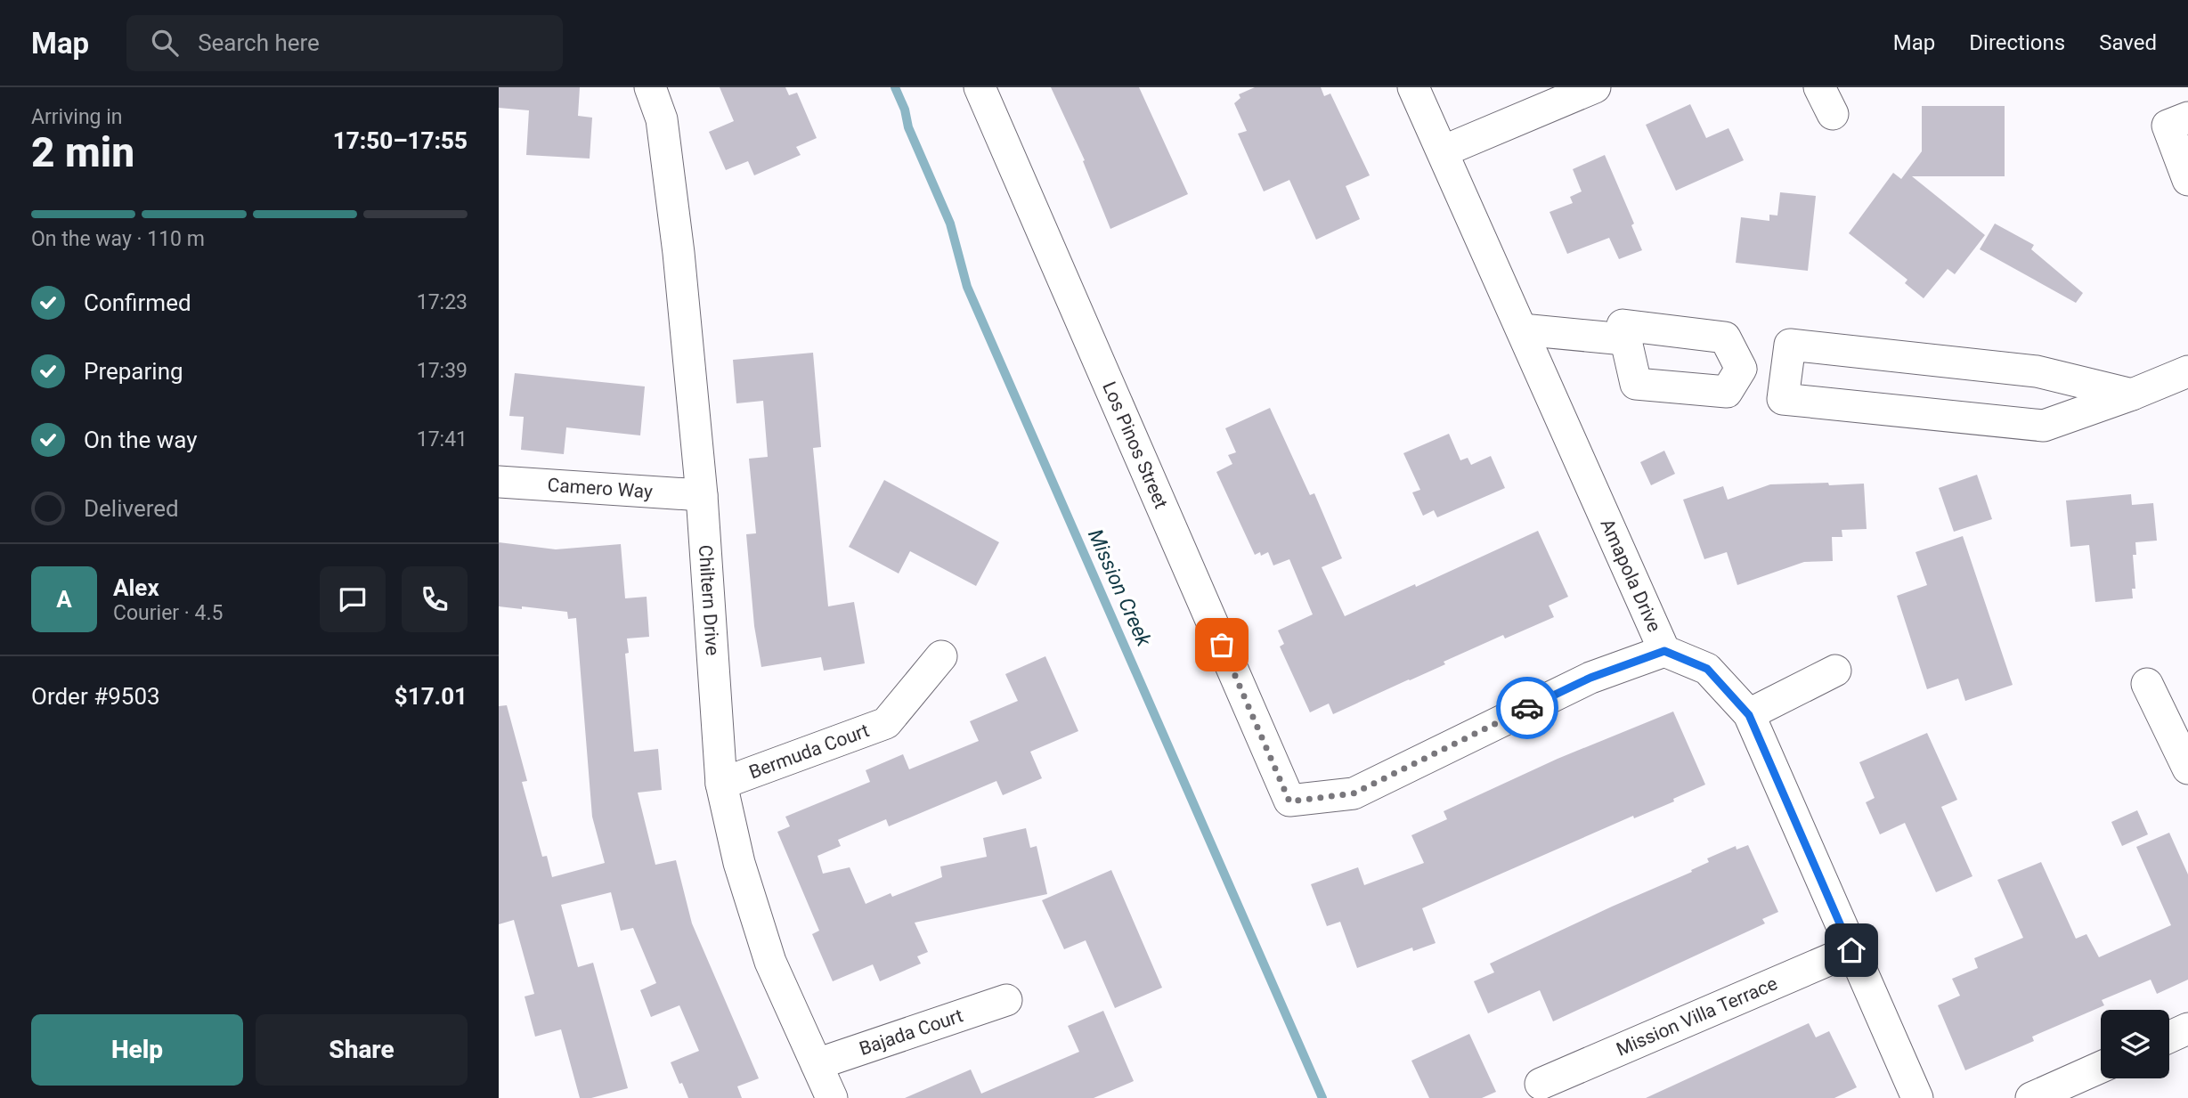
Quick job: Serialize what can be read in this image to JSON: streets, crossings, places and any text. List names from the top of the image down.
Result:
{
  "streets": {
    "street": [
      "Los Pinos Street",
      "Camero Way",
      "Amapola Drive",
      "Chiltern Drive",
      "Bermuda Court",
      "Mission Villa Terrace",
      "Bajada Court"
    ]
  },
  "crossings": [
    ["Los Pinos Street", "Amapola Drive"],
    ["Camero Way", "Chiltern Drive"],
    ["Amapola Drive", "Mission Villa Terrace"],
    ["Chiltern Drive", "Bermuda Court"],
    ["Chiltern Drive", "Bajada Court"]
  ],
  "water": ["Mission Creek"],
  "page": {
    "header": "Map",
    "search": "Search here",
    "nav": ["Map", "Directions", "Saved"],
    "heading": ["2 min", "Arriving in", "17:50–17:55"],
    "panel": [
      "Alex",
      "Courier · 4.5",
      "Order #9503",
      "$17.01"
    ],
    "bar": "On the way · 110 m",
    "list": [
      ["Confirmed", "17:23"],
      ["Preparing", "17:39"],
      ["On the way", "17:41"],
      "Delivered"
    ],
    "round": "A",
    "buttons": ["Help", "Share"]
  }
}
